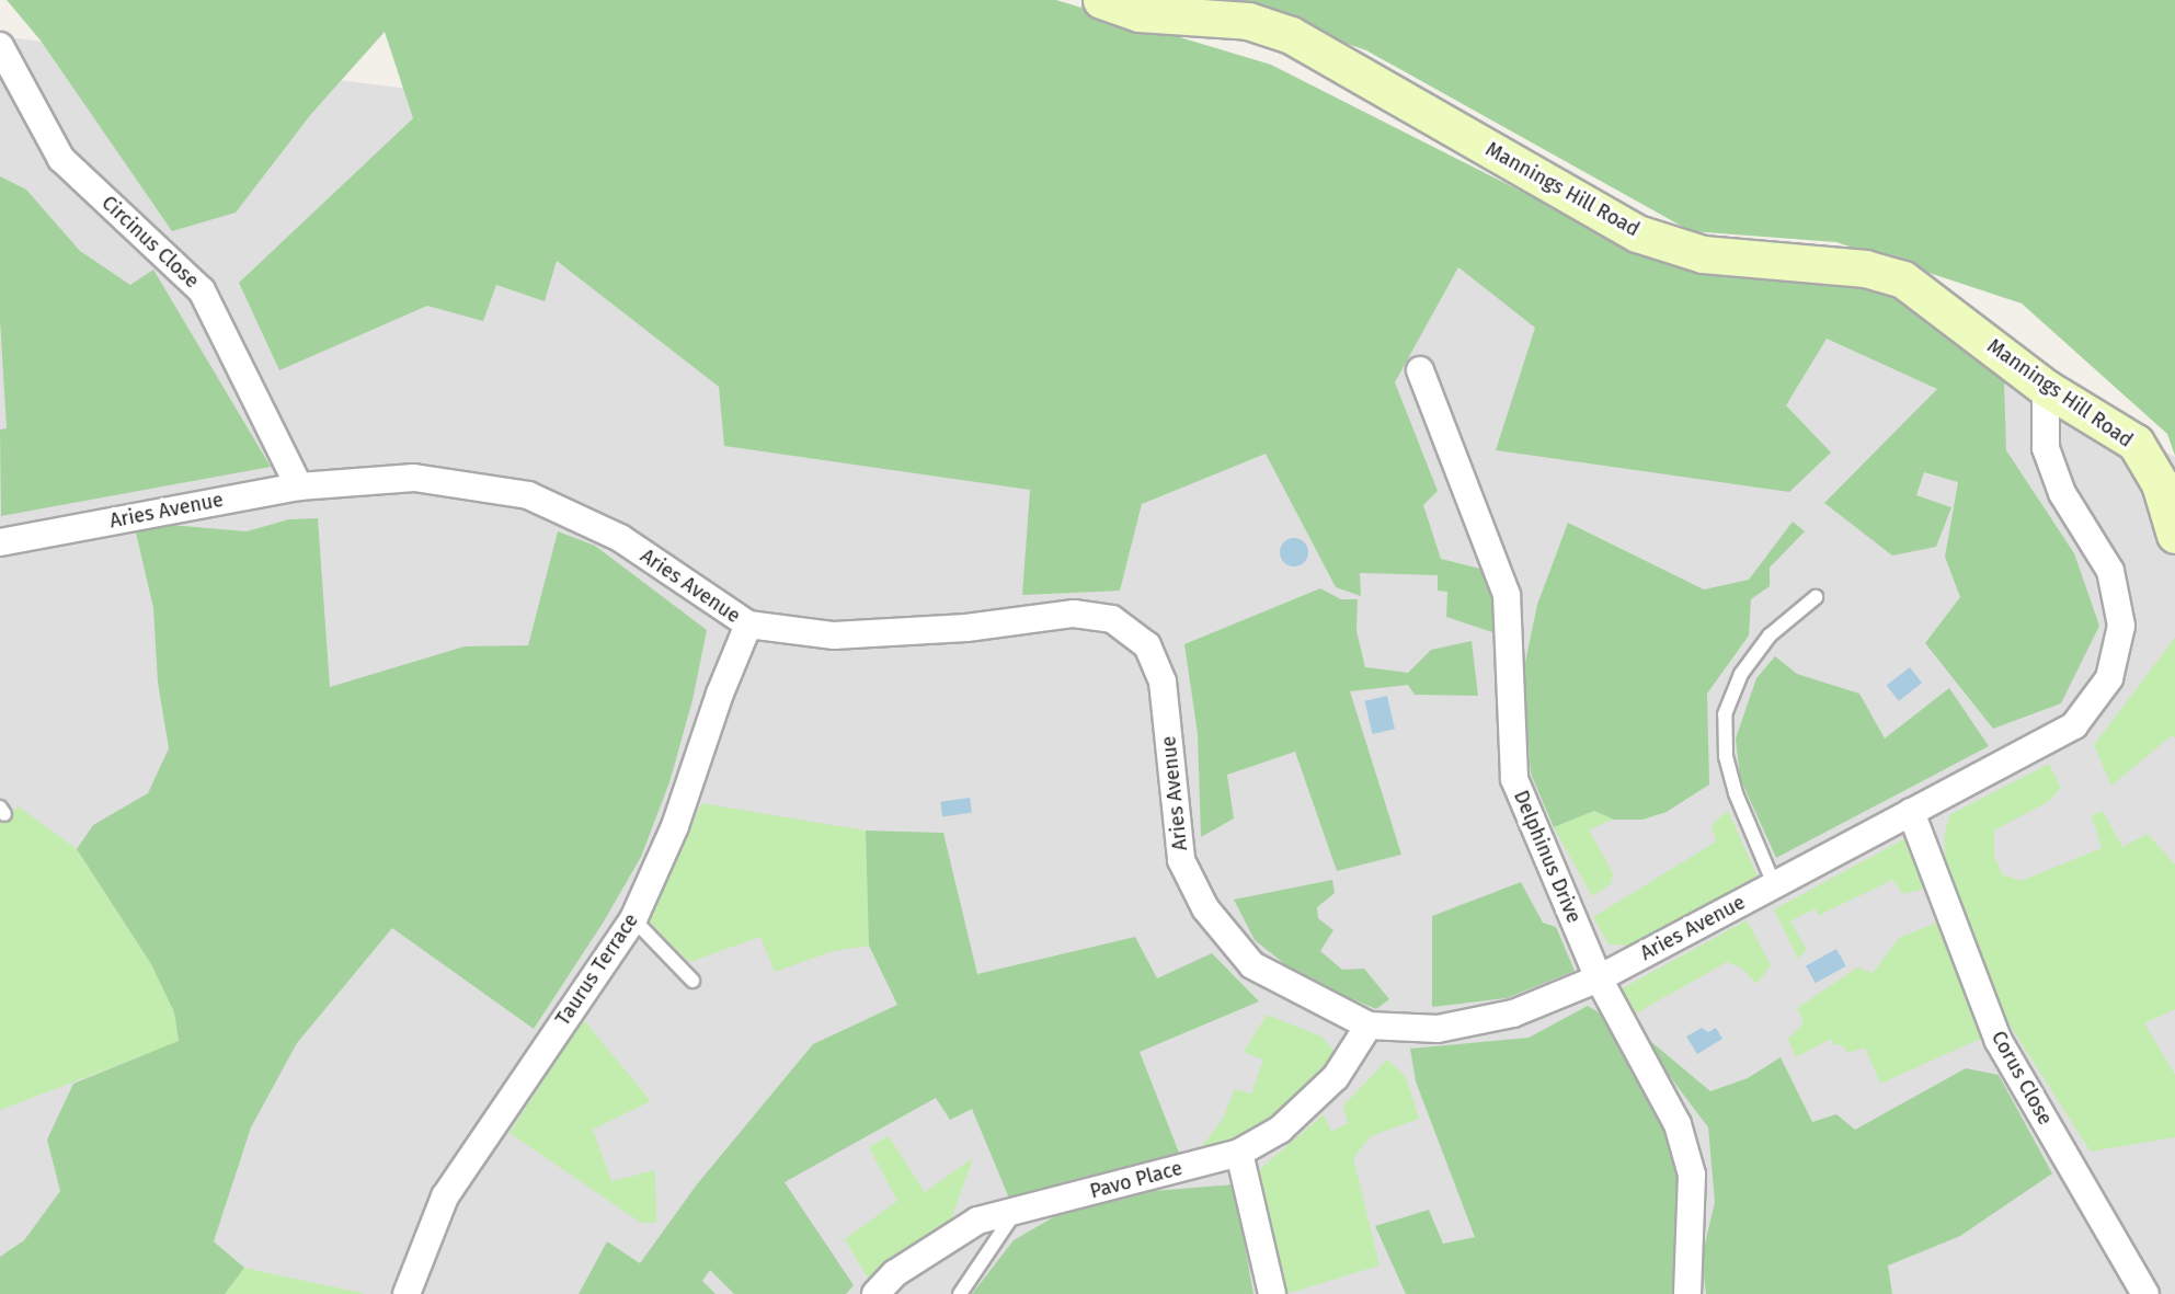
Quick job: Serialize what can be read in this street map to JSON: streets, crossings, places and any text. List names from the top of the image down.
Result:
{
  "streets": {
    "main road": ["Mannings Hill Road"],
    "street": [
      "Circinus Close",
      "Aries Avenue",
      "Delphinus Drive",
      "Taurus Terrace",
      "Corus Close",
      "Pavo Place"
    ]
  },
  "crossings": [
    ["Mannings Hill Road", "Aries Avenue"],
    ["Circinus Close", "Aries Avenue"],
    ["Aries Avenue", "Delphinus Drive"],
    ["Aries Avenue", "Taurus Terrace"],
    ["Aries Avenue", "Corus Close"],
    ["Aries Avenue", "Pavo Place"]
  ]
}
